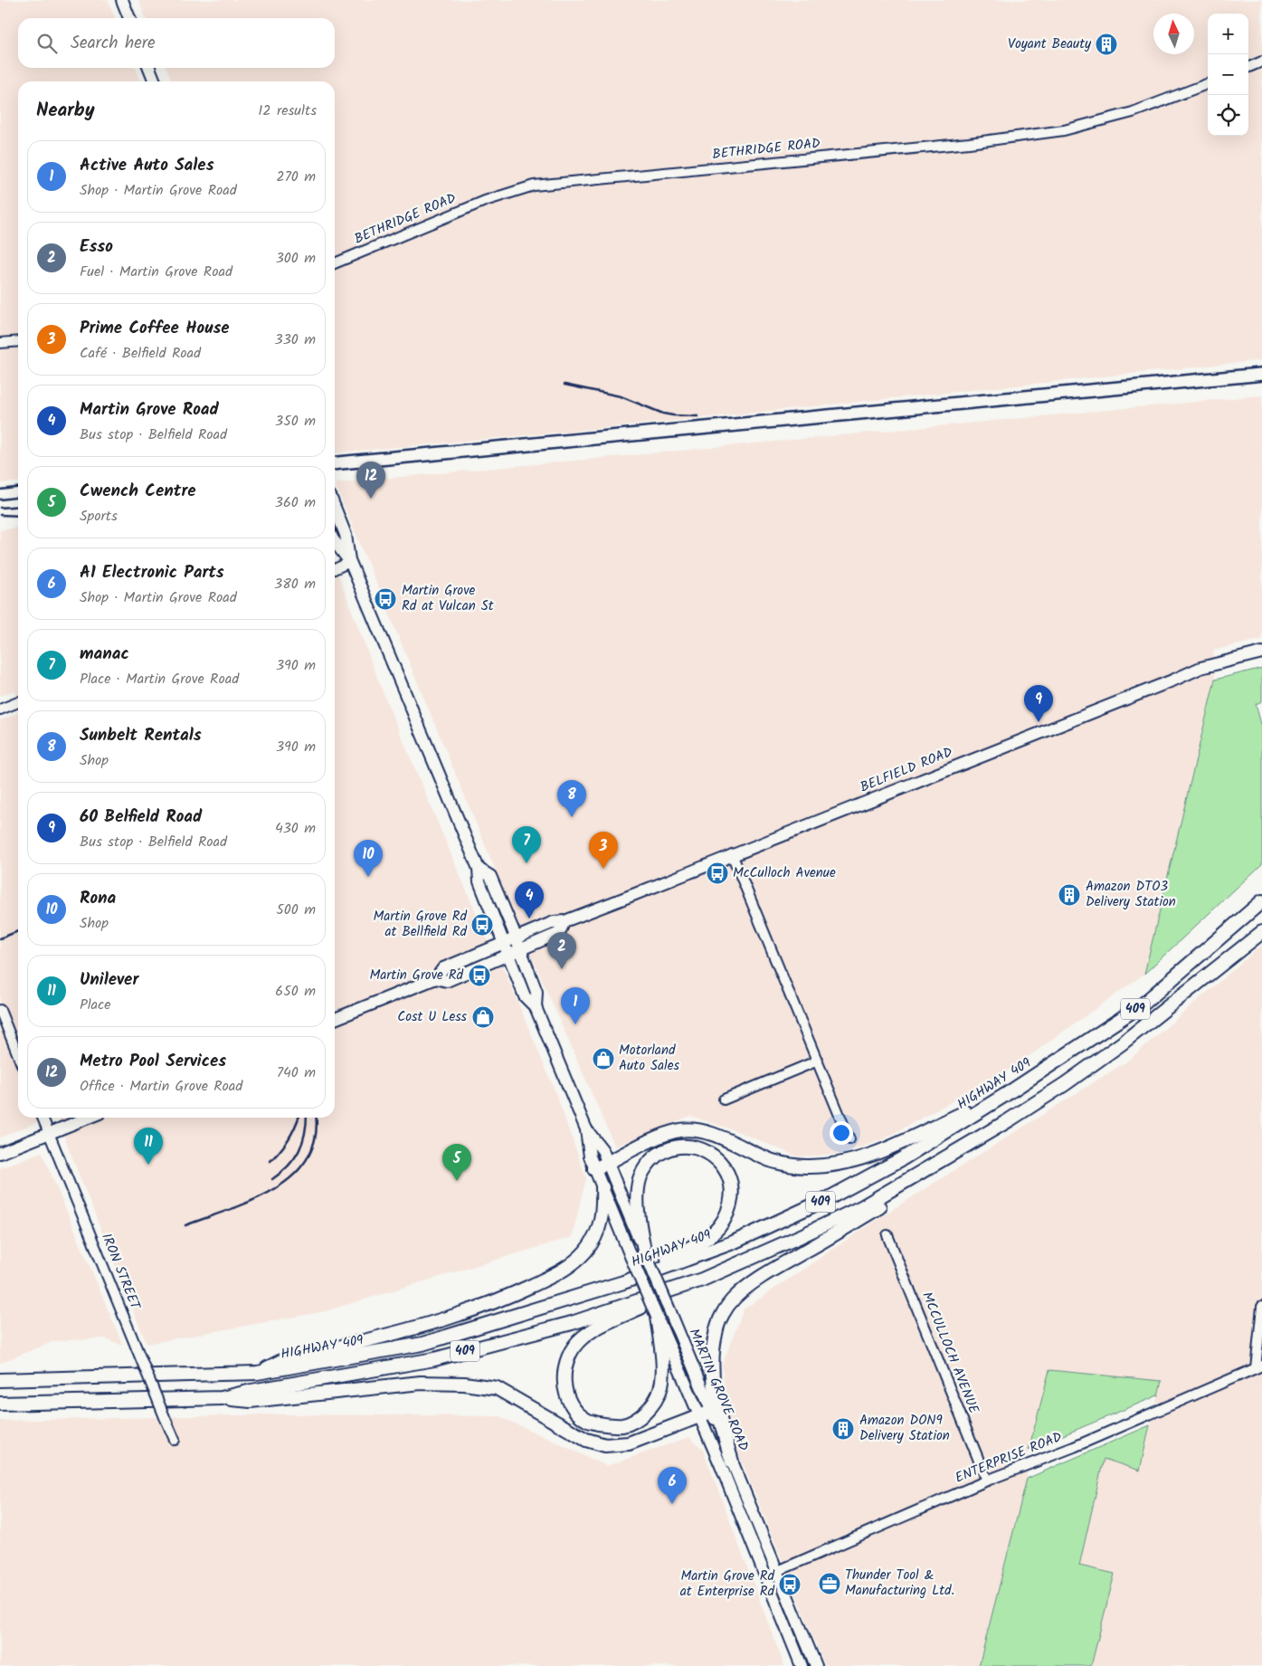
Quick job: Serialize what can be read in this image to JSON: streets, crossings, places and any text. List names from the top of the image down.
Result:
{
  "streets": {
    "highway": ["409", "HIGHWAY 409"],
    "main road": ["BELFIELD ROAD", "MARTIN GROVE ROAD"],
    "street": [
      "BETHRIDGE ROAD",
      "IRON STREET",
      "MCCULLOCH AVENUE",
      "ENTERPRISE ROAD"
    ]
  },
  "crossings": [
    ["BELFIELD ROAD", "MARTIN GROVE ROAD"],
    ["MCCULLOCH AVENUE", "ENTERPRISE ROAD"],
    ["MARTIN GROVE ROAD", "ENTERPRISE ROAD"]
  ],
  "places": {
    "building": ["Voyant Beauty", "Amazon DTO3 Delivery Station", "Amazon DON9 Delivery Station"],
    "bus stop": [
      "Martin Grove Rd at Vulcan St",
      "McCulloch Avenue",
      "Martin Grove Rd at Bellfield Rd",
      "Martin Grove Rd",
      "Martin Grove Rd at Enterprise Rd"
    ],
    "shop": ["Cost U Less", "Motorland Auto Sales"],
    "office": ["Thunder Tool & Manufacturing Ltd."]
  },
  "north": "top",
  "page": {
    "map_buttons": ["+", "−"],
    "search": "Search here",
    "heading": ["Nearby", "12 results"],
    "list": [
      {
        "mark": "1",
        "name": "Active Auto Sales",
        "note": "Shop · Martin Grove Road",
        "value": "270 m"
      },
      {
        "mark": "2",
        "name": "Esso",
        "note": "Fuel · Martin Grove Road",
        "value": "300 m"
      },
      {
        "mark": "3",
        "name": "Prime Coffee House",
        "note": "Café · Belfield Road",
        "value": "330 m"
      },
      {
        "mark": "4",
        "name": "Martin Grove Road",
        "note": "Bus stop · Belfield Road",
        "value": "350 m"
      },
      {
        "mark": "5",
        "name": "Cwench Centre",
        "note": "Sports",
        "value": "360 m"
      },
      {
        "mark": "6",
        "name": "A1 Electronic Parts",
        "note": "Shop · Martin Grove Road",
        "value": "380 m"
      },
      {
        "mark": "7",
        "name": "manac",
        "note": "Place · Martin Grove Road",
        "value": "390 m"
      },
      {
        "mark": "8",
        "name": "Sunbelt Rentals",
        "note": "Shop",
        "value": "390 m"
      },
      {
        "mark": "9",
        "name": "60 Belfield Road",
        "note": "Bus stop · Belfield Road",
        "value": "430 m"
      },
      {
        "mark": "10",
        "name": "Rona",
        "note": "Shop",
        "value": "500 m"
      },
      {
        "mark": "11",
        "name": "Unilever",
        "note": "Place",
        "value": "650 m"
      },
      {
        "mark": "12",
        "name": "Metro Pool Services",
        "note": "Office · Martin Grove Road",
        "value": "740 m"
      }
    ],
    "pins": [
      "12",
      "9",
      "8",
      "7",
      "3",
      "10",
      "4",
      "2",
      "1",
      "11",
      "5",
      "6"
    ]
  }
}
